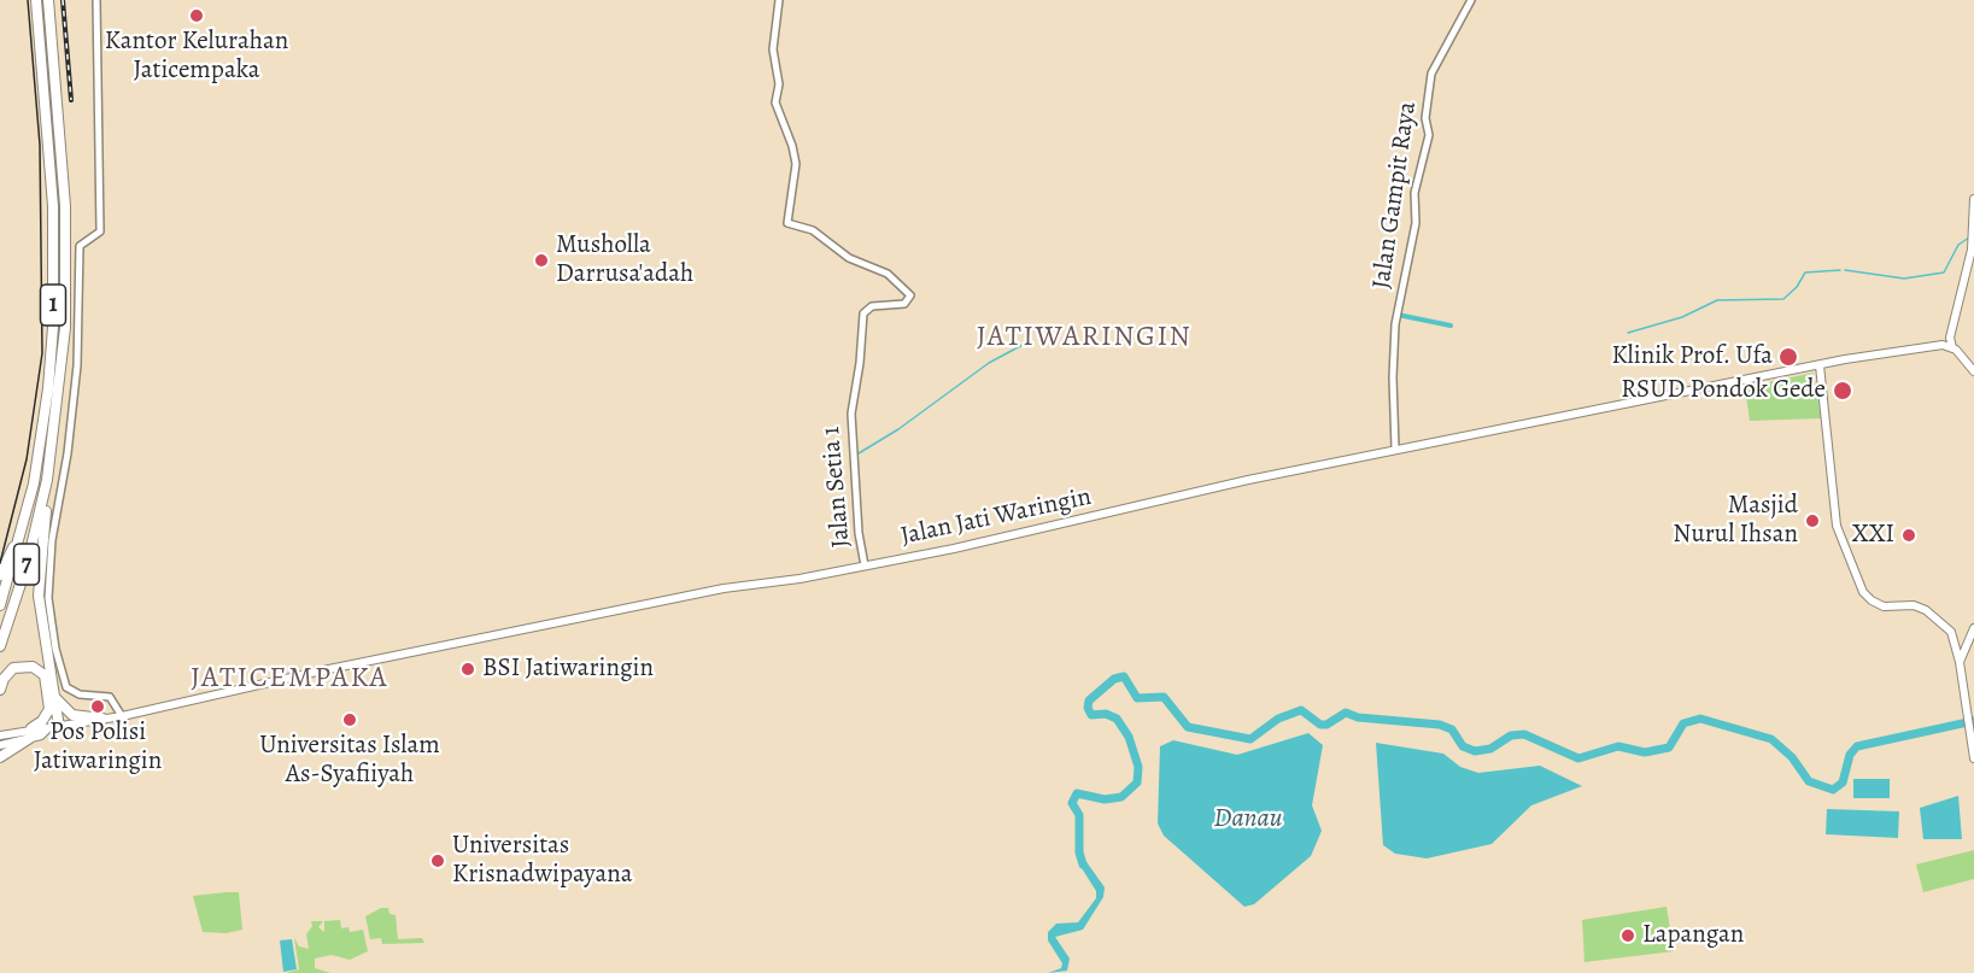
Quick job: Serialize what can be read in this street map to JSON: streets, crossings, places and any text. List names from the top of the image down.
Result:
{
  "streets": {
    "highway": ["1", "7"],
    "main road": ["Jalan Jati Waringin"],
    "street": ["Jalan Gampit Raya", "Jalan Setia 1"]
  },
  "crossings": [
    ["Jalan Gampit Raya", "Jalan Jati Waringin"],
    ["1", "7"],
    ["Jalan Setia 1", "Jalan Jati Waringin"]
  ],
  "districts": ["JATIWARINGIN", "JATICEMPAKA"],
  "water": ["Danau"],
  "places": [
    "Kantor Kelurahan Jaticempaka",
    "Musholla Darrusa'adah",
    "Klinik Prof. Ufa",
    "RSUD Pondok Gede",
    "Masjid Nurul Ihsan",
    "XXI",
    "BSI Jatiwaringin",
    "Pos Polisi Jatiwaringin",
    "Universitas Islam As-Syafiiyah",
    "Universitas Krisnadwipayana",
    "Lapangan"
  ]
}
